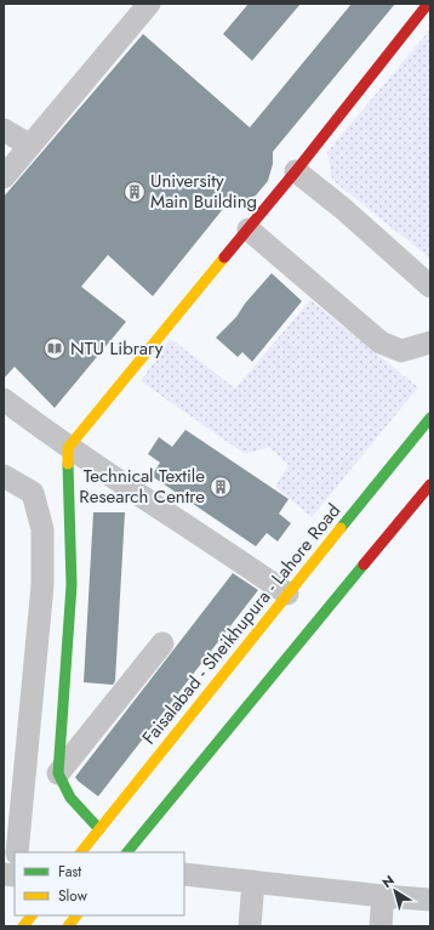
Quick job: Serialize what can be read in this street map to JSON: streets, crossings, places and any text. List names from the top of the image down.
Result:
{
  "streets": {
    "main road": ["Faisalabad - Sheikhupura - Lahore Road"]
  },
  "places": {
    "building": ["University Main Building", "Technical Textile Research Centre"],
    "library": ["NTU Library"]
  },
  "legend": ["Fast", "Slow"],
  "north": "top left"
}
